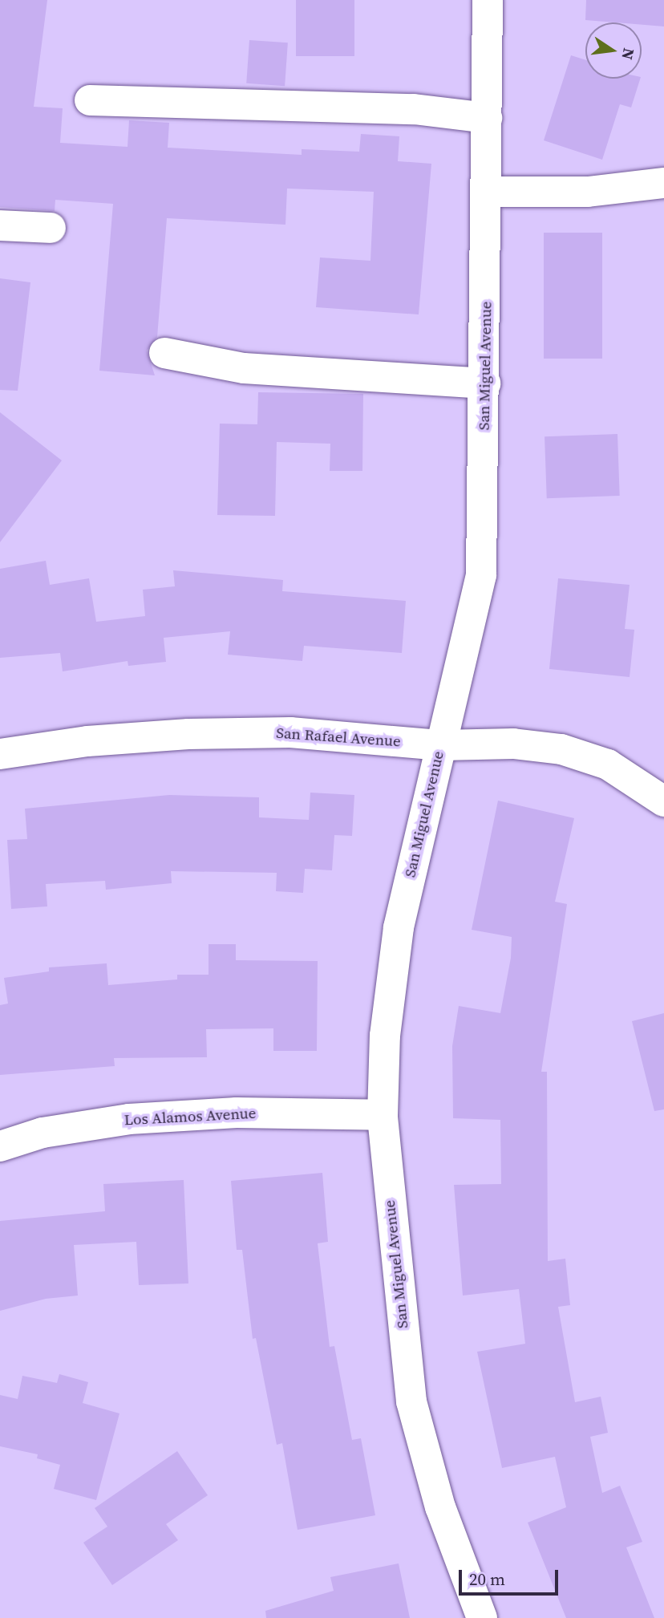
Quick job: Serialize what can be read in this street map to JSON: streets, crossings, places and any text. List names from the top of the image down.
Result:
{
  "streets": {
    "street": ["San Miguel Avenue", "San Rafael Avenue", "Los Alamos Avenue"]
  },
  "crossings": [
    ["San Miguel Avenue", "San Rafael Avenue"],
    ["San Miguel Avenue", "Los Alamos Avenue"]
  ],
  "scale_bar": "20 m",
  "north": "right"
}
